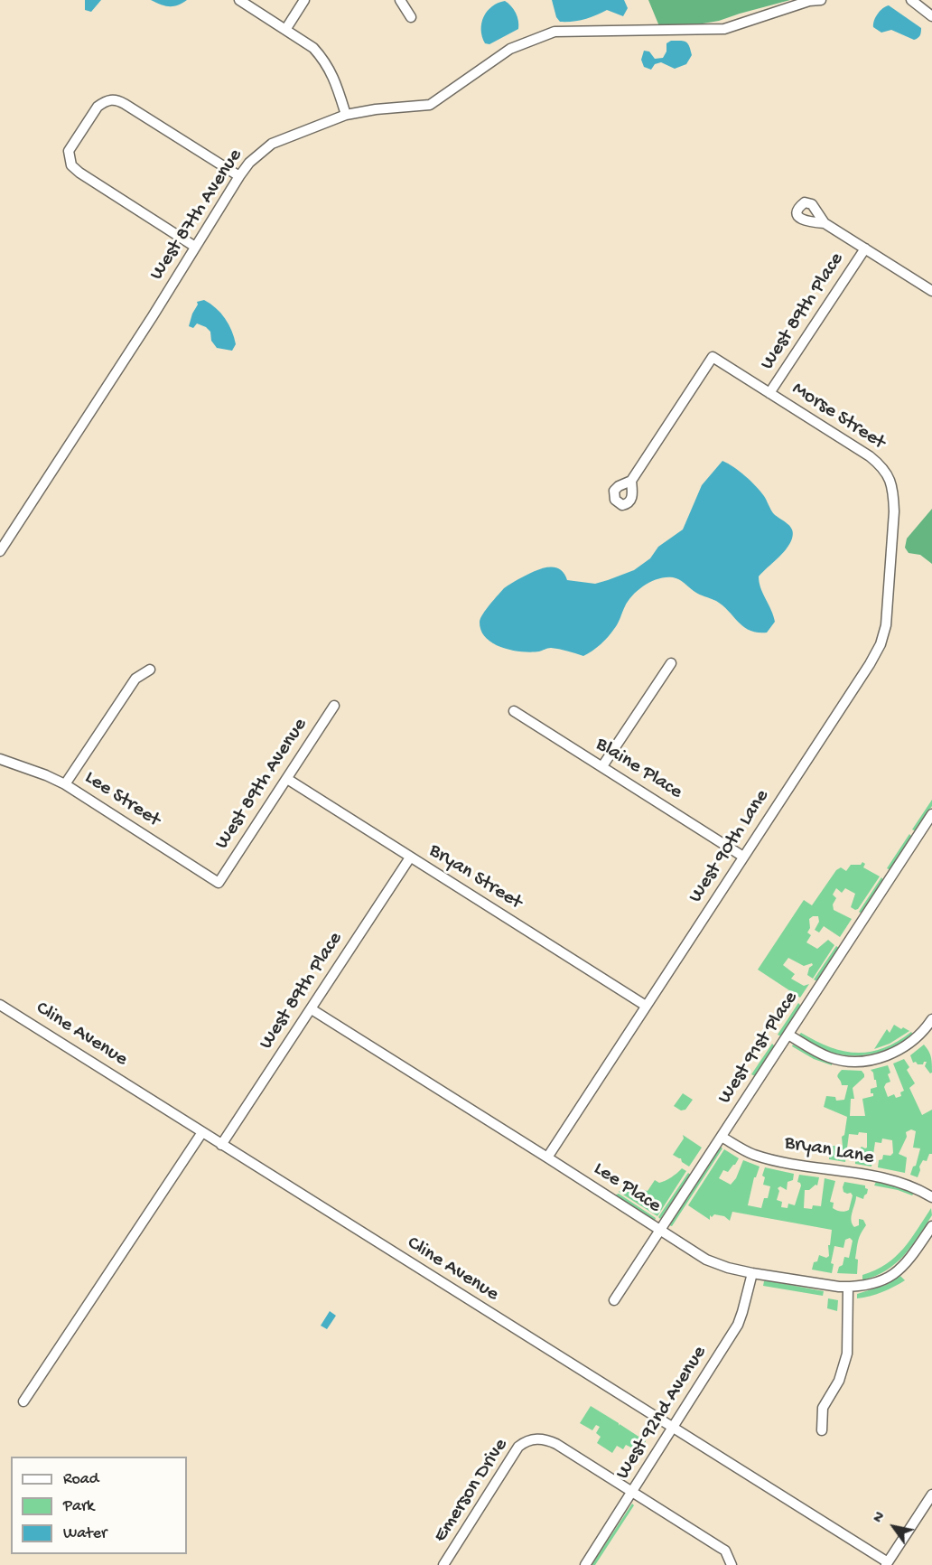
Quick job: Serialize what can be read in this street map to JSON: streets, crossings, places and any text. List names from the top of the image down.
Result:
{
  "streets": {
    "street": [
      "West 87th Avenue",
      "West 89th Place",
      "Morse Street",
      "Blaine Place",
      "West 89th Avenue",
      "Lee Street",
      "West 90th Lane",
      "Bryan Street",
      "Cline Avenue",
      "West 91st Place",
      "Bryan Lane",
      "Lee Place",
      "West 92nd Avenue",
      "Emerson Drive"
    ]
  },
  "crossings": [
    ["West 89th Place", "Morse Street"],
    ["West 89th Place", "Bryan Street"],
    ["West 89th Place", "Cline Avenue"],
    ["West 89th Place", "Lee Place"],
    ["Morse Street", "West 90th Lane"],
    ["Blaine Place", "West 90th Lane"],
    ["West 89th Avenue", "Lee Street"],
    ["West 89th Avenue", "Bryan Street"],
    ["West 90th Lane", "Bryan Street"],
    ["West 90th Lane", "Lee Place"],
    ["Cline Avenue", "West 92nd Avenue"],
    ["West 91st Place", "Bryan Lane"],
    ["West 91st Place", "Lee Place"],
    ["Lee Place", "West 92nd Avenue"],
    ["West 92nd Avenue", "Emerson Drive"]
  ],
  "legend": ["Road", "Park", "Water"],
  "north": "top left"
}
